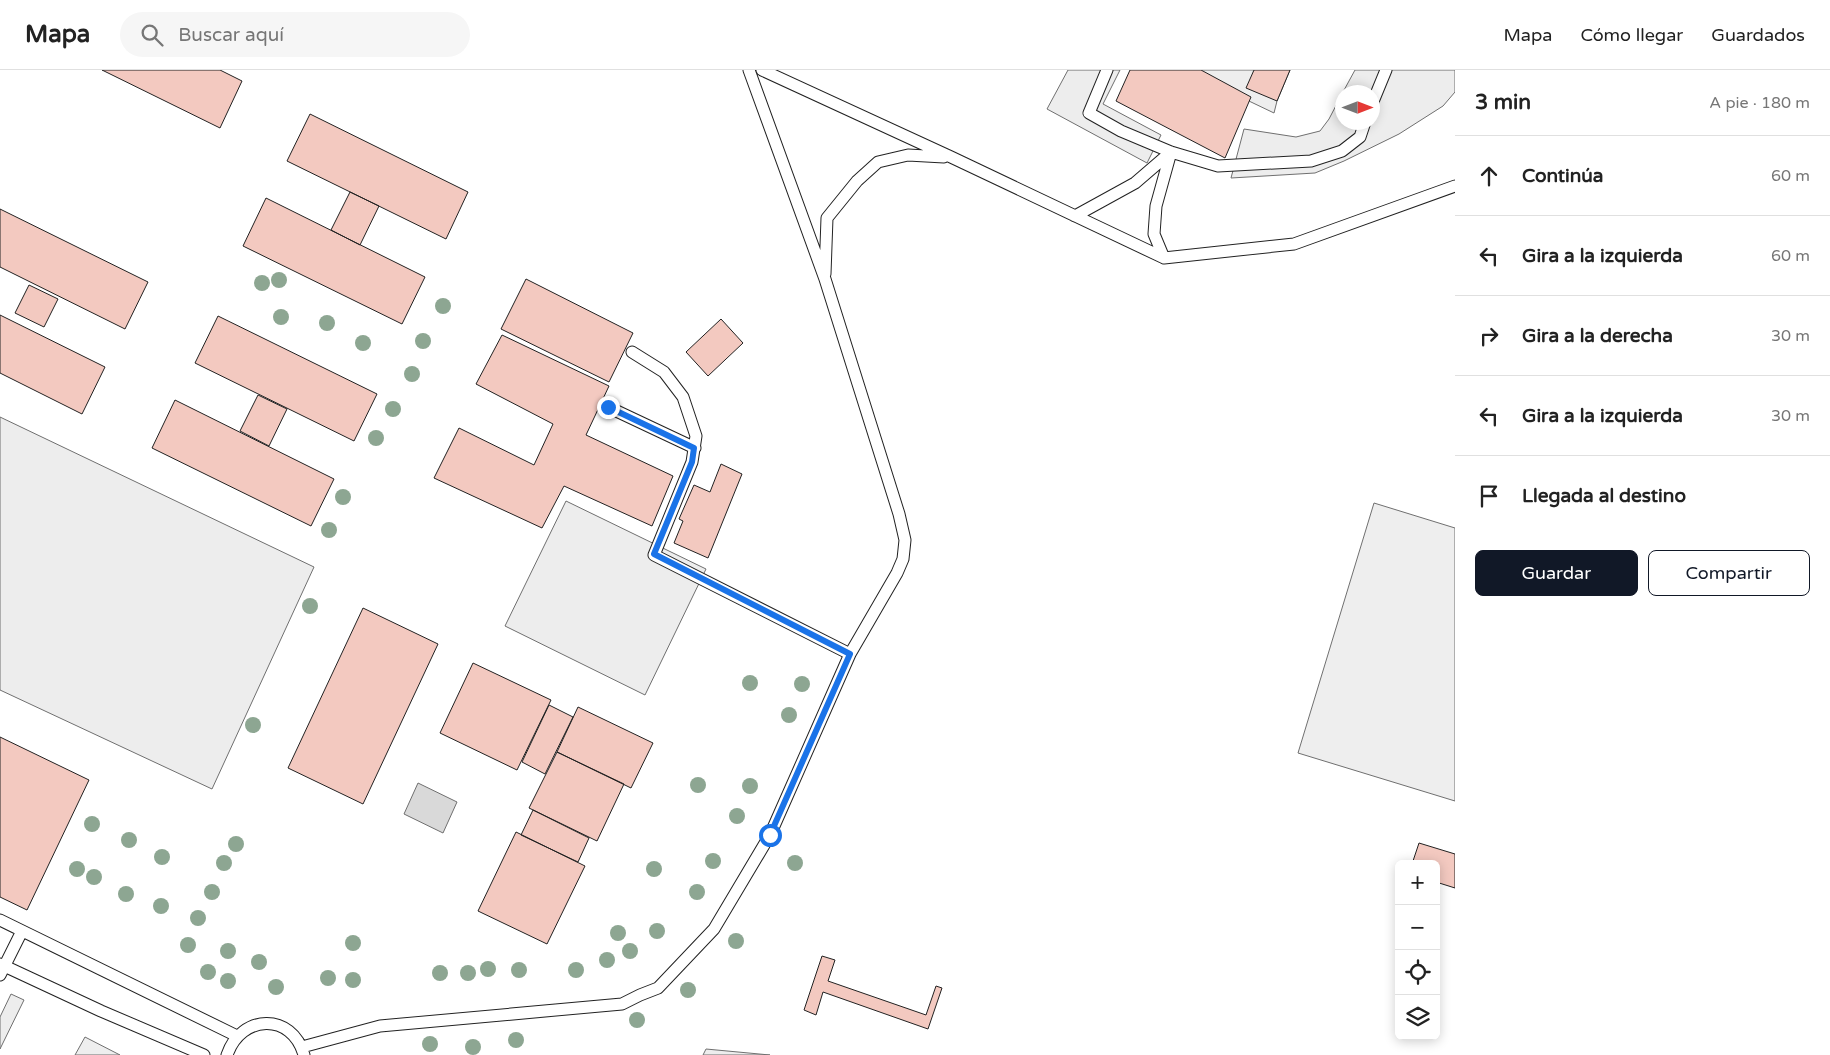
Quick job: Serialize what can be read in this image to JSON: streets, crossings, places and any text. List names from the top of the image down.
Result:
{
  "north": "right",
  "page": {
    "header": "Mapa",
    "search": "Buscar aquí",
    "nav": ["Mapa", "Cómo llegar", "Guardados"],
    "heading": ["3 min", "A pie · 180 m"],
    "list": [
      ["Continúa", "60 m"],
      ["Gira a la izquierda", "60 m"],
      ["Gira a la derecha", "30 m"],
      ["Gira a la izquierda", "30 m"],
      "Llegada al destino"
    ],
    "buttons": ["Guardar", "Compartir"],
    "map_buttons": ["+", "−"]
  }
}
